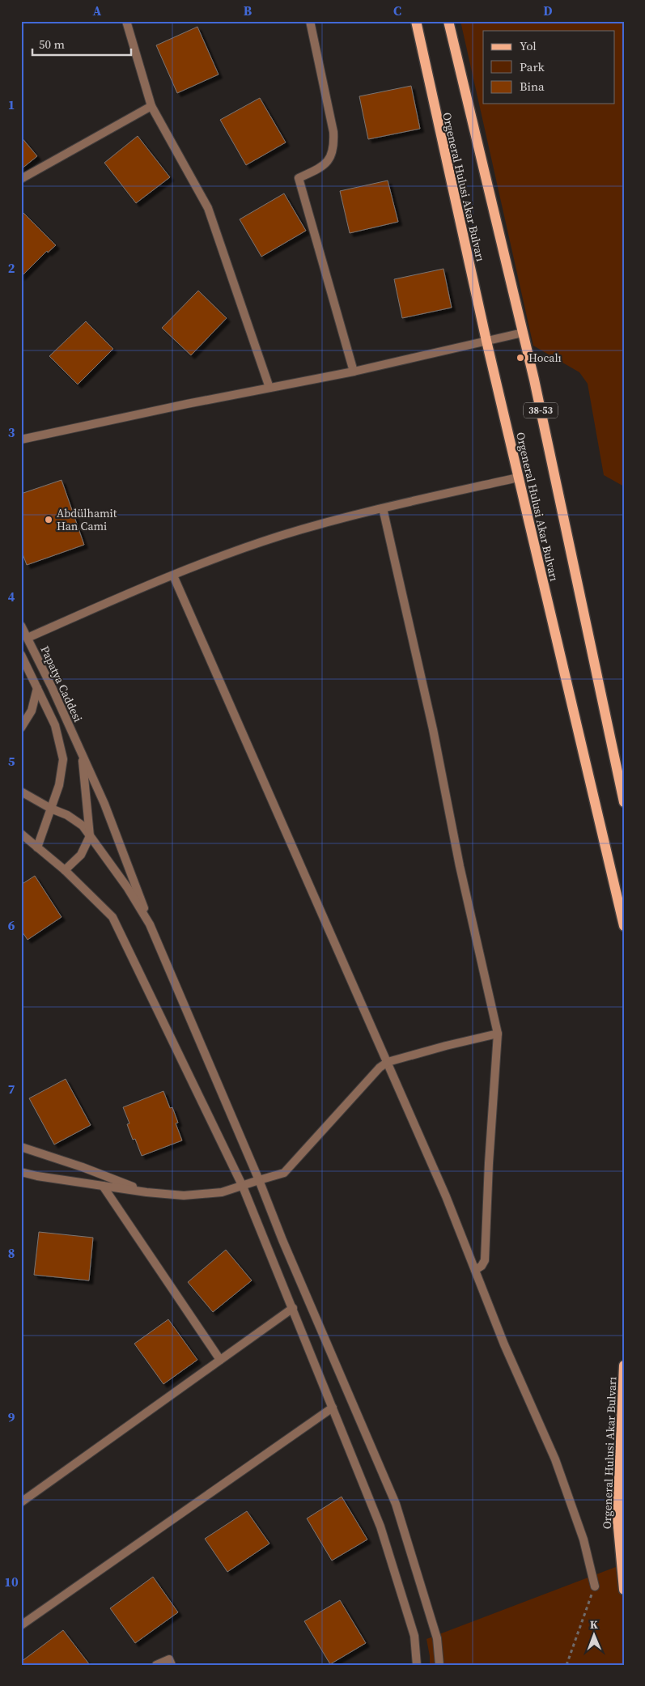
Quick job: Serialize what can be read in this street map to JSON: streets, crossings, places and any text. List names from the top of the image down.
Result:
{
  "streets": {
    "main road": ["Orgeneral Hulusi Akar Bulvarı", "38-53"],
    "street": ["Papatya Caddesi"]
  },
  "places": ["Hocalı", "Abdülhamit Han Cami"],
  "legend": ["Yol", "Park", "Bina"],
  "scale_bar": "50 m",
  "north": "top",
  "grid": {
    "columns": [
      "A",
      "B",
      "C",
      "D"
    ],
    "rows": [
      "1",
      "2",
      "3",
      "4",
      "5",
      "6",
      "7",
      "8",
      "9",
      "10"
    ]
  }
}
